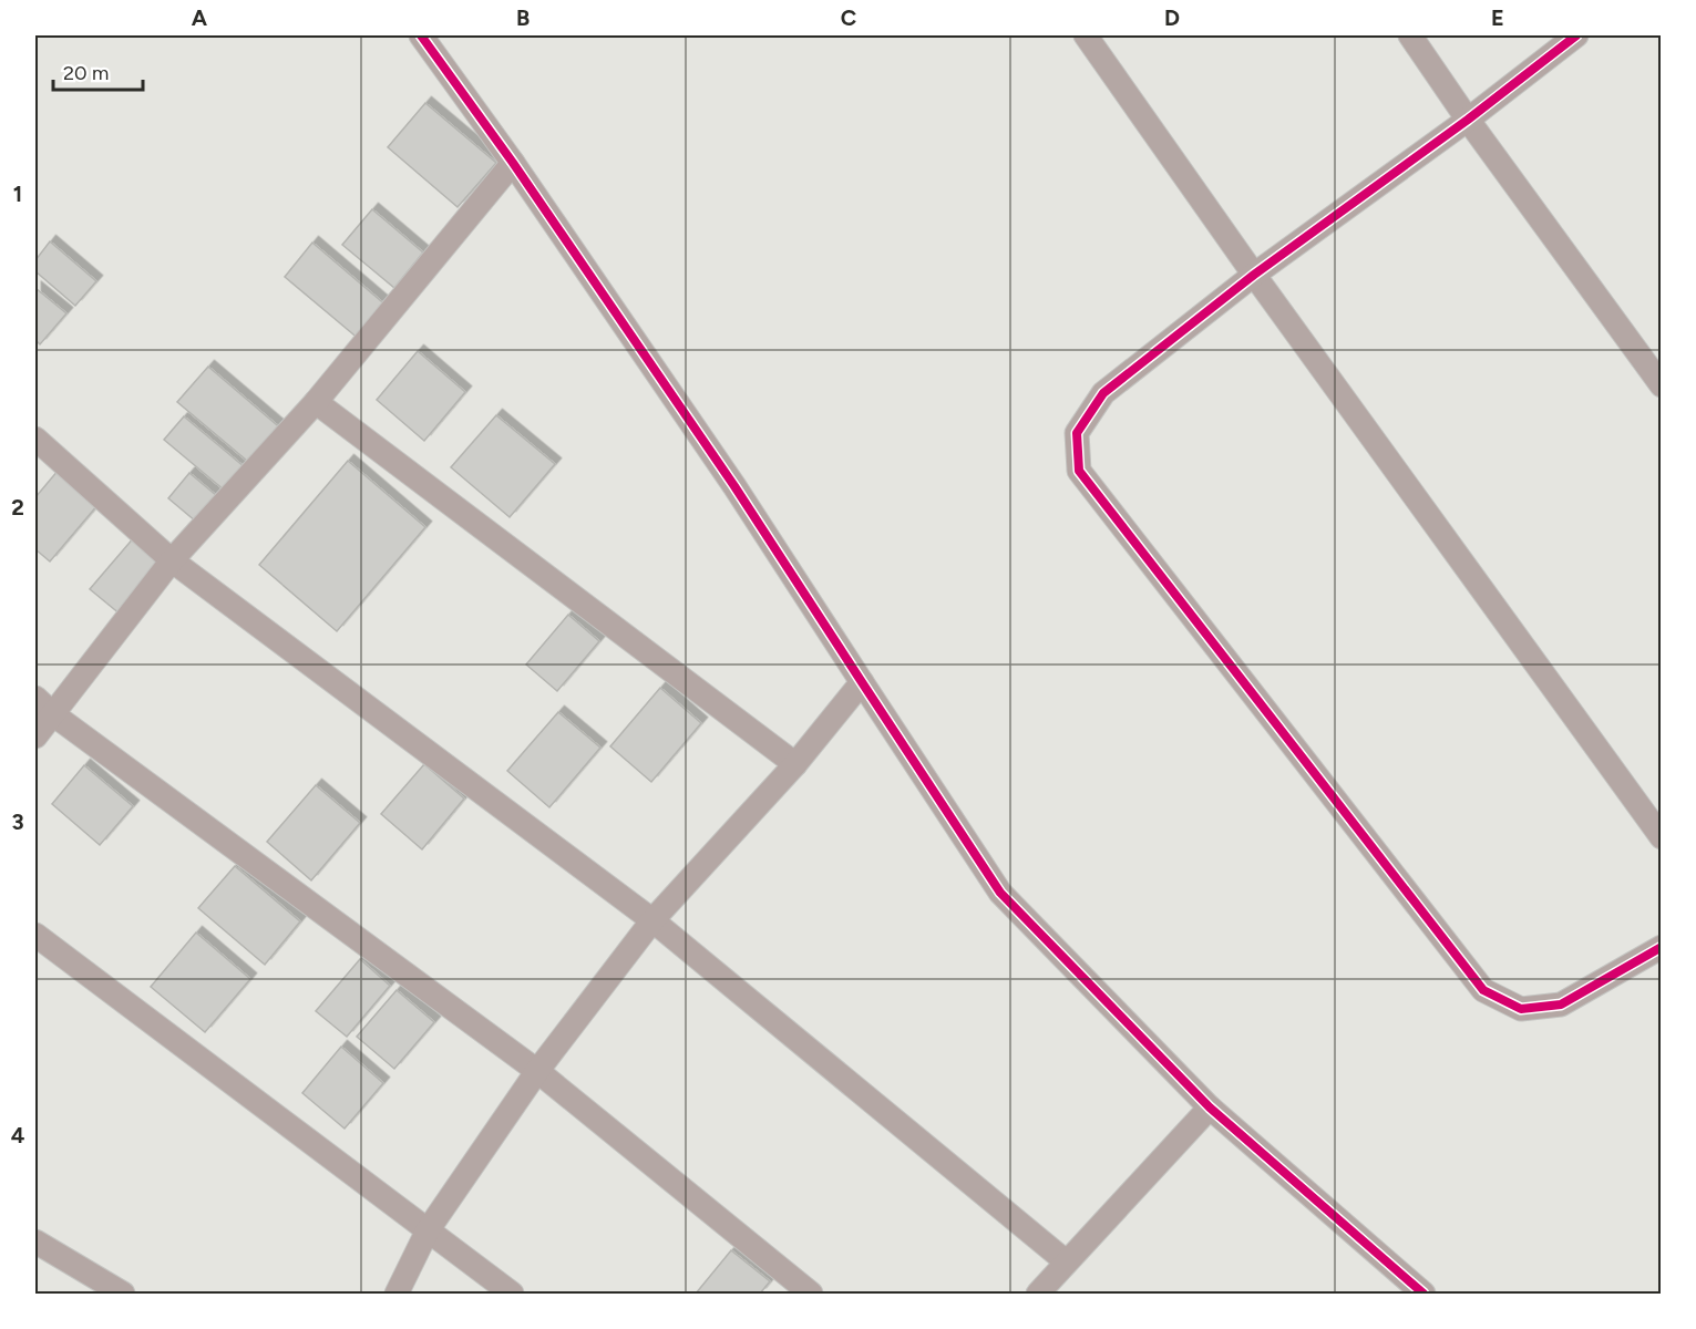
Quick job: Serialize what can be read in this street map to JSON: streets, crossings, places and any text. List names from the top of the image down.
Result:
{
  "scale_bar": "20 m",
  "grid": {
    "columns": [
      "A",
      "B",
      "C",
      "D",
      "E"
    ],
    "rows": [
      "1",
      "2",
      "3",
      "4"
    ]
  }
}
